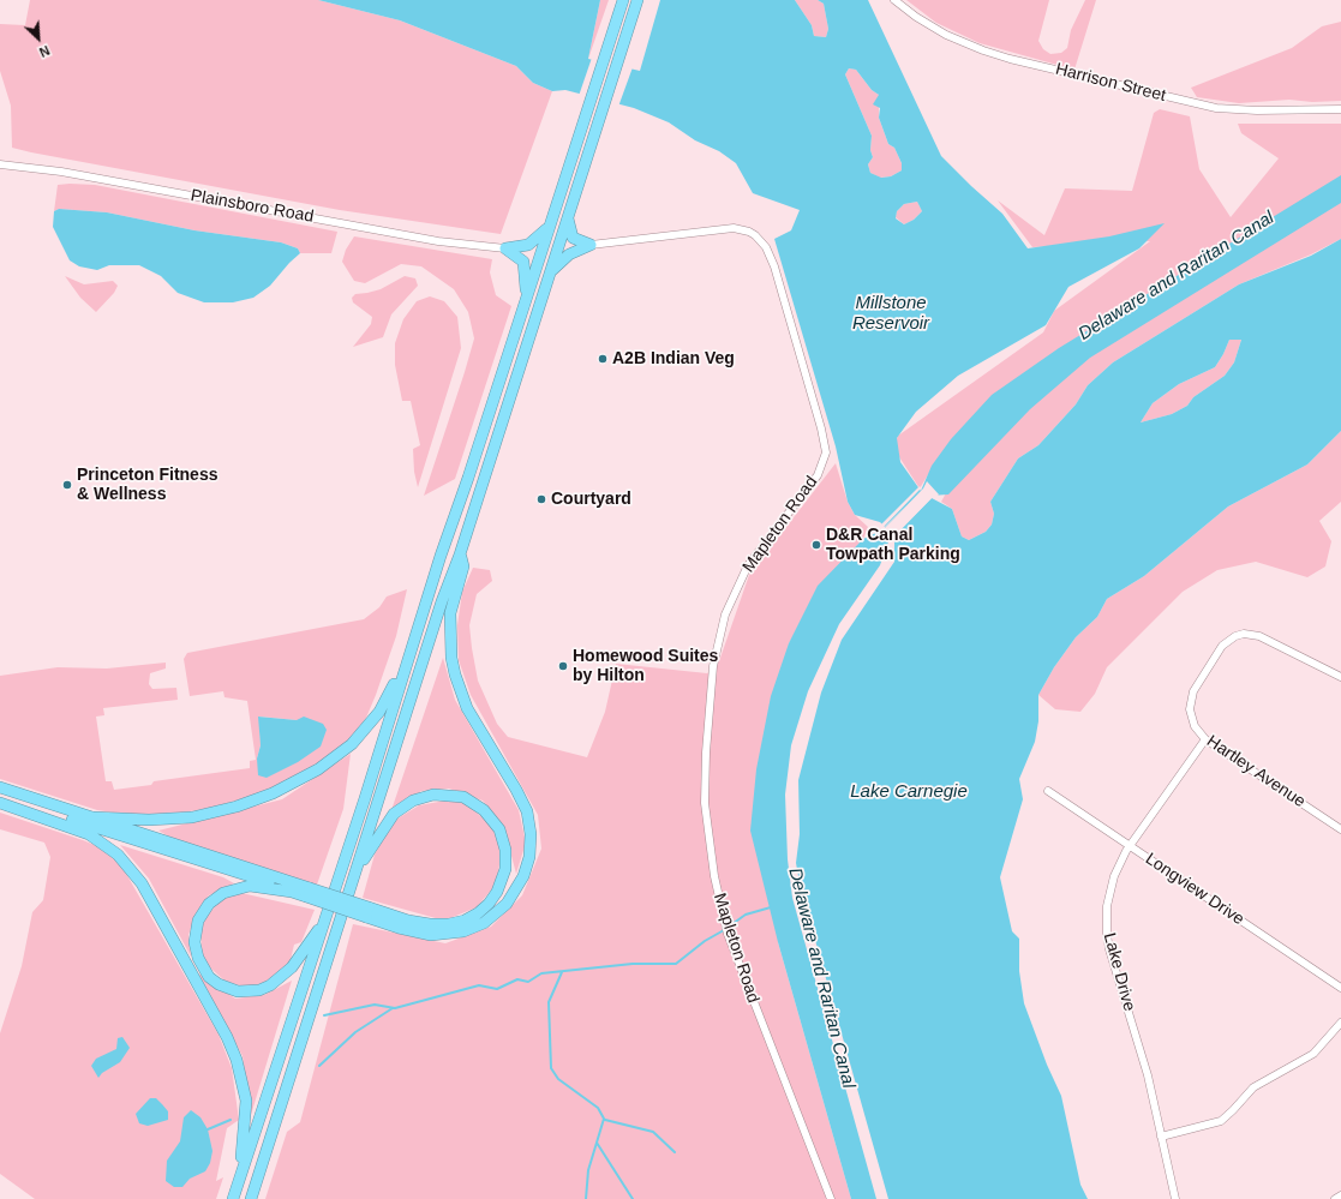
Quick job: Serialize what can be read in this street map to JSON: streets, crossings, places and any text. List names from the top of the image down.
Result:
{
  "streets": {
    "street": [
      "Harrison Street",
      "Plainsboro Road",
      "Mapleton Road",
      "Hartley Avenue",
      "Longview Drive",
      "Lake Drive"
    ]
  },
  "crossings": [
    ["Hartley Avenue", "Lake Drive"],
    ["Longview Drive", "Lake Drive"]
  ],
  "water": ["Delaware and Raritan Canal", "Millstone Reservoir", "Lake Carnegie"],
  "places": [
    "A2B Indian Veg",
    "Princeton Fitness & Wellness",
    "Courtyard",
    "D&R Canal Towpath Parking",
    "Homewood Suites by Hilton"
  ],
  "north": "bottom right"
}
